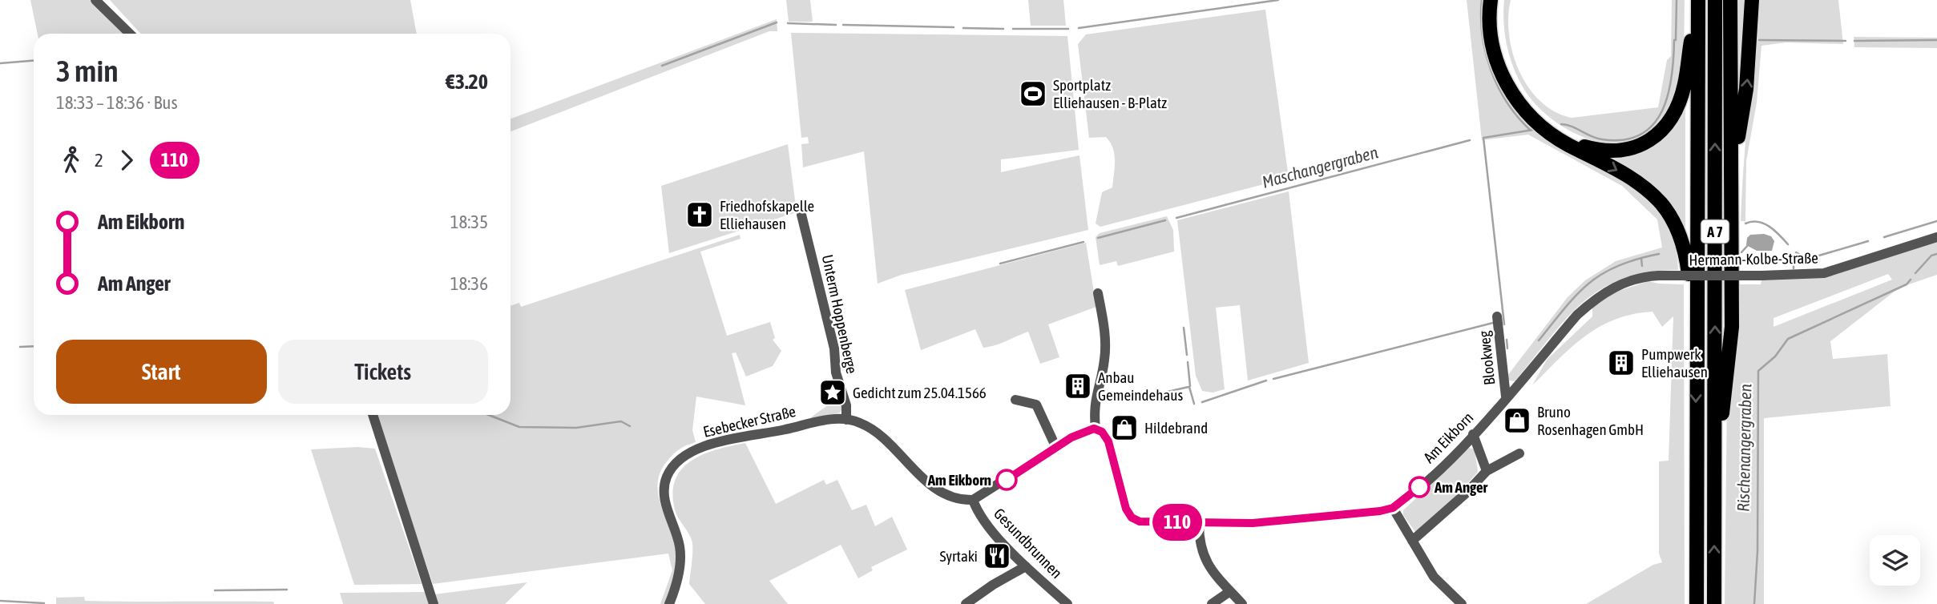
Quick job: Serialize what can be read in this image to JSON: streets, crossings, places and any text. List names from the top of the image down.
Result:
{
  "streets": {
    "highway": ["A 7"],
    "street": [
      "Hermann-Kolbe-Straße",
      "Unterm Hoppenberge",
      "Blookweg",
      "Esebecker Straße",
      "Am Eikborn",
      "Gesundbrunnen"
    ]
  },
  "crossings": [
    ["Hermann-Kolbe-Straße", "Am Eikborn"],
    ["Unterm Hoppenberge", "Esebecker Straße"],
    ["Blookweg", "Am Eikborn"]
  ],
  "water": ["Maschangergraben", "Rischenangergraben"],
  "places": {
    "sports": ["Sportplatz Elliehausen - B-Platz"],
    "church": ["Friedhofskapelle Elliehausen"],
    "building": ["Pumpwerk Elliehausen", "Anbau Gemeindehaus"],
    "place": ["Gedicht zum 25.04.1566"],
    "shop": ["Bruno Rosenhagen GmbH", "Hildebrand"],
    "other": ["Am Eikborn", "Am Anger"],
    "restaurant": ["Syrtaki"]
  },
  "lines": ["bus line 110"],
  "page": {
    "on_map": "110",
    "heading": ["3 min", "18:33 – 18:36 · Bus", "€3.20"],
    "legs": ["2", "110"],
    "list": [
      {
        "name": "Am Eikborn",
        "value": "18:35"
      },
      {
        "name": "Am Anger",
        "value": "18:36"
      }
    ],
    "buttons": ["Start", "Tickets"]
  }
}
